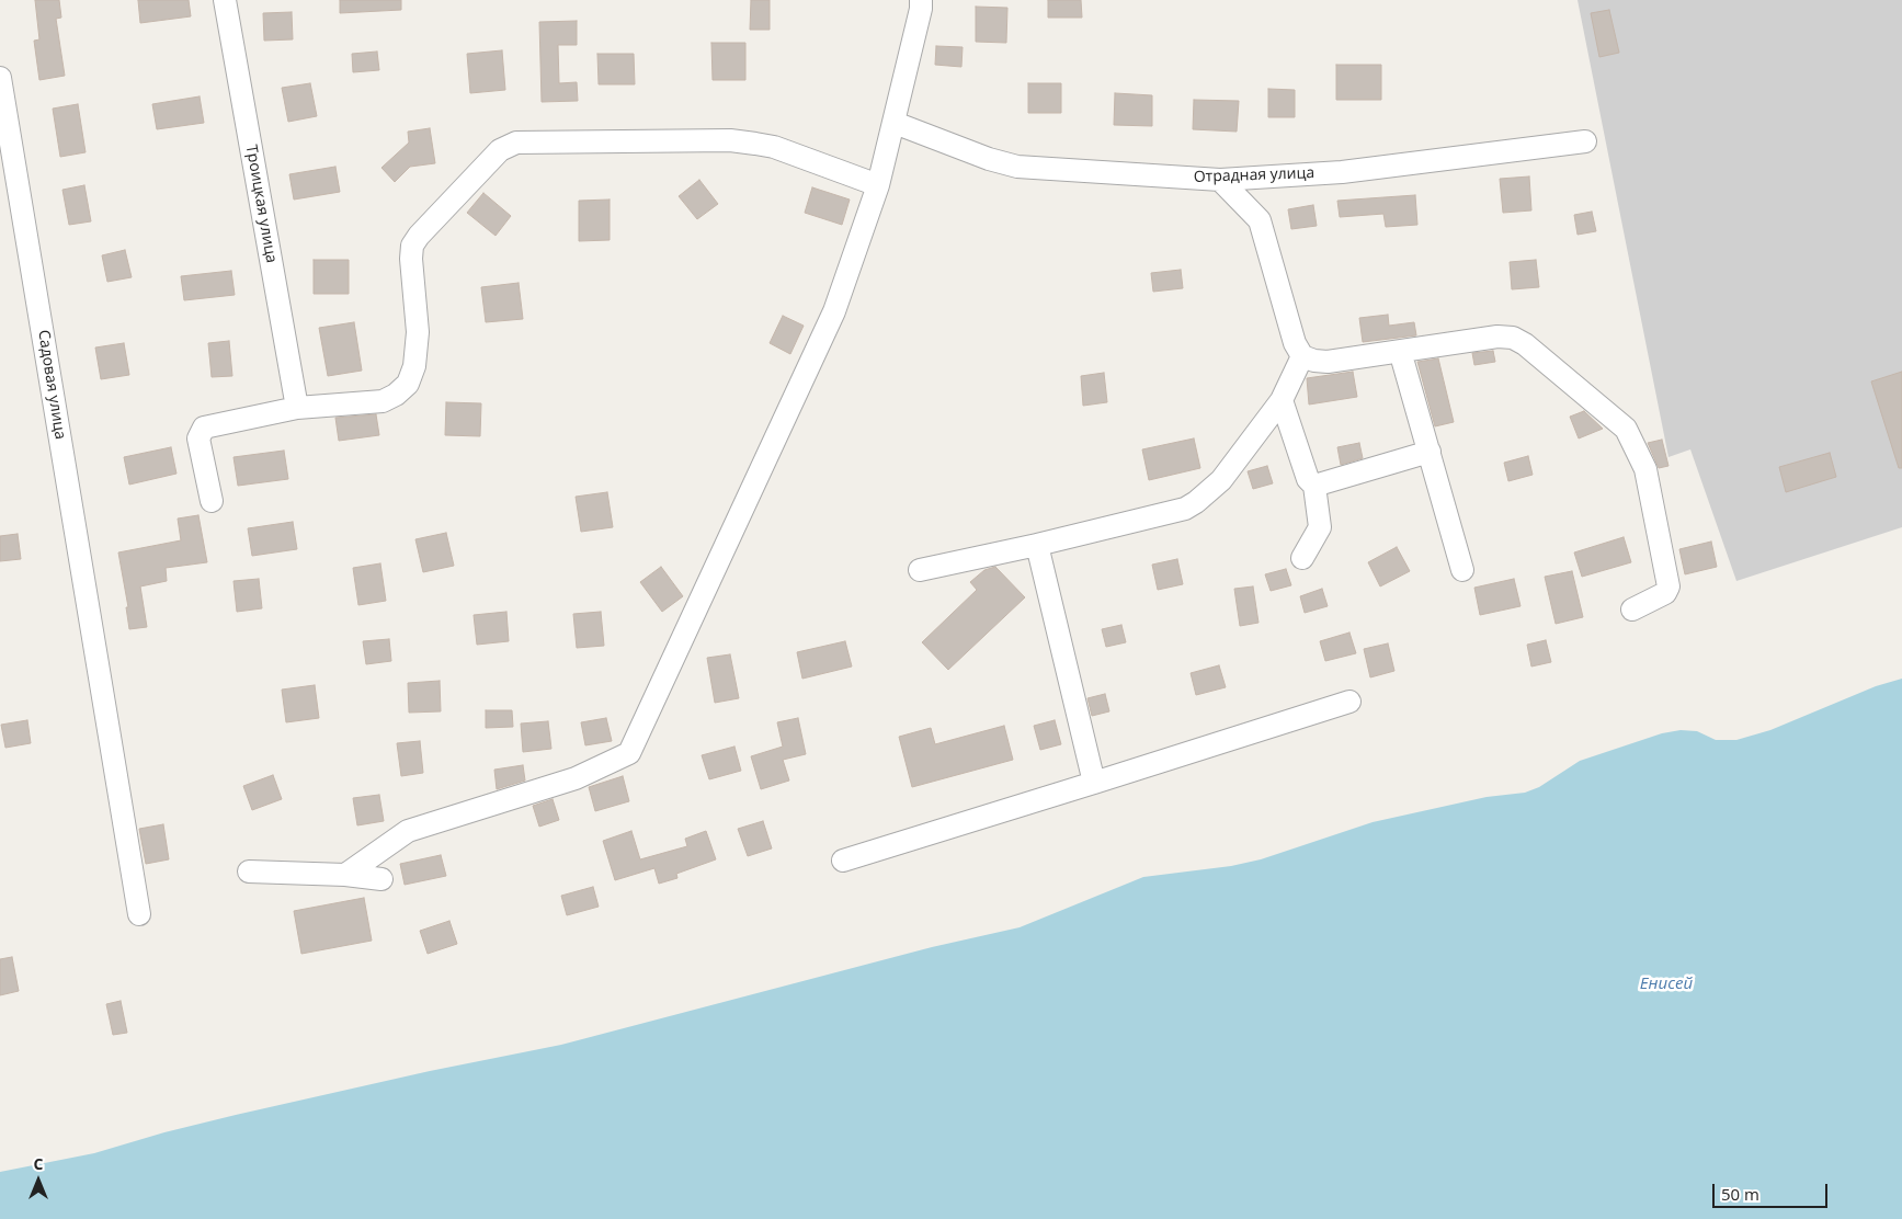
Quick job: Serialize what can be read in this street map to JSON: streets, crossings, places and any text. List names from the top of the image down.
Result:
{
  "streets": {
    "street": ["Отрадная улица", "Троицкая улица", "Садовая улица"]
  },
  "water": ["Енисей"],
  "scale_bar": "50 m",
  "north": "top"
}
